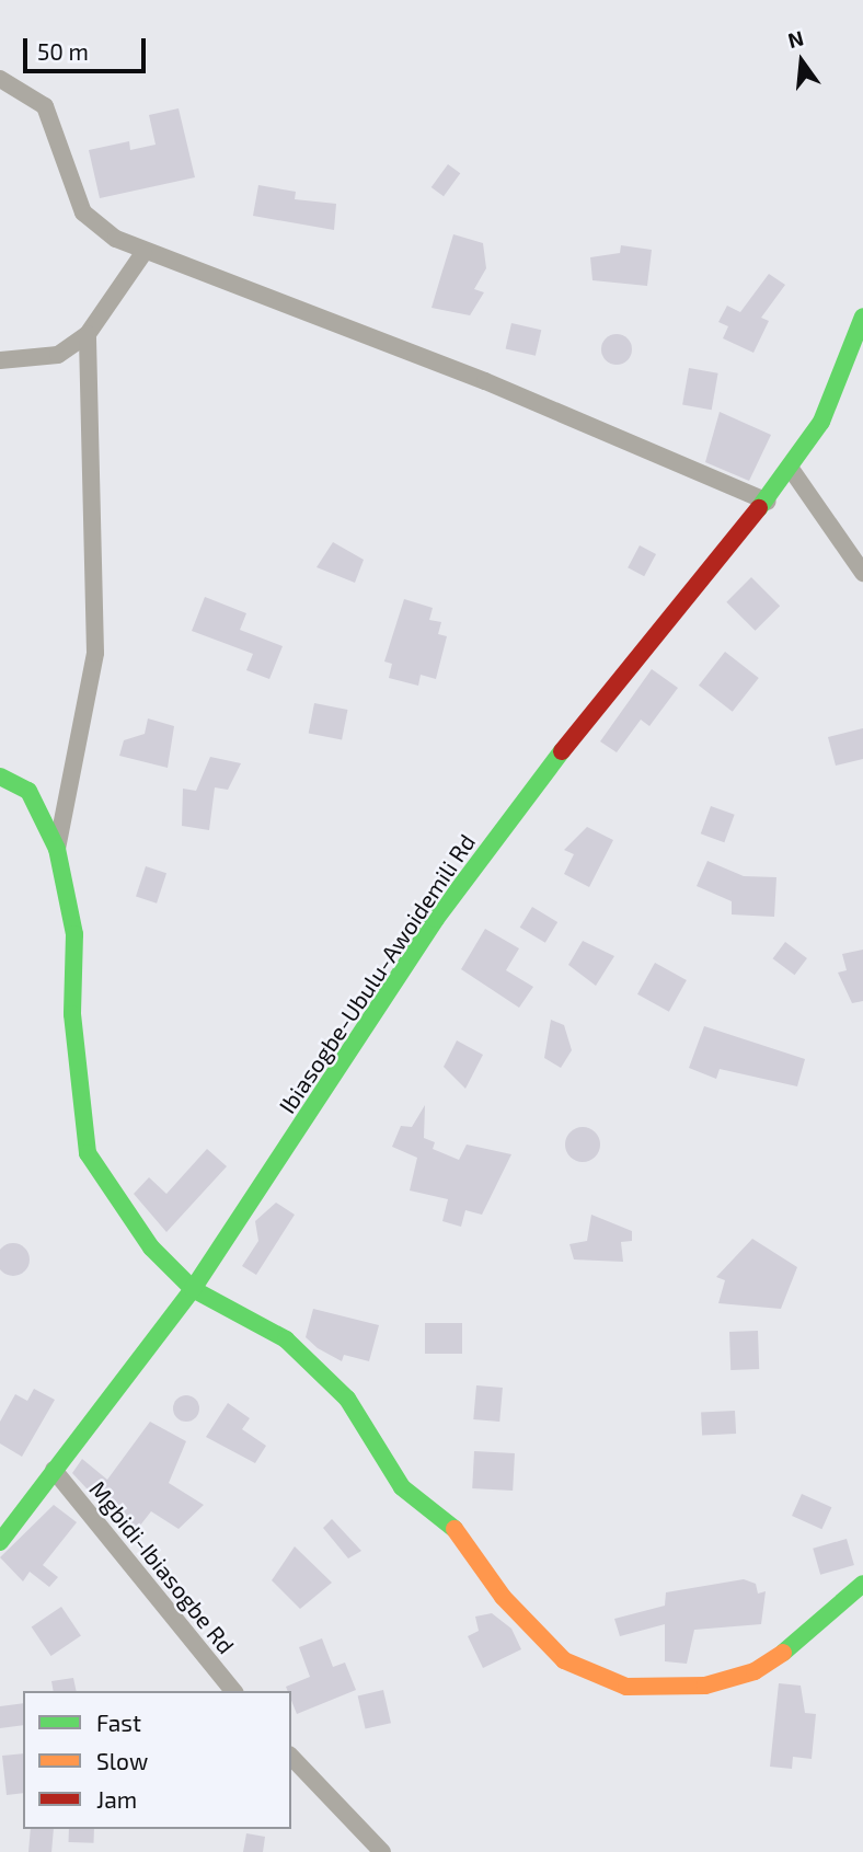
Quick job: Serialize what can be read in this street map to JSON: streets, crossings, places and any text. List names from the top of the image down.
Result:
{
  "streets": {
    "street": ["Ibiasogbe-Ubulu-Awoidemili Rd", "Mgbidi-Ibiasogbe Rd"]
  },
  "crossings": [
    ["Ibiasogbe-Ubulu-Awoidemili Rd", "Mgbidi-Ibiasogbe Rd"]
  ],
  "legend": ["Fast", "Slow", "Jam"],
  "scale_bar": "50 m",
  "north": "top"
}
